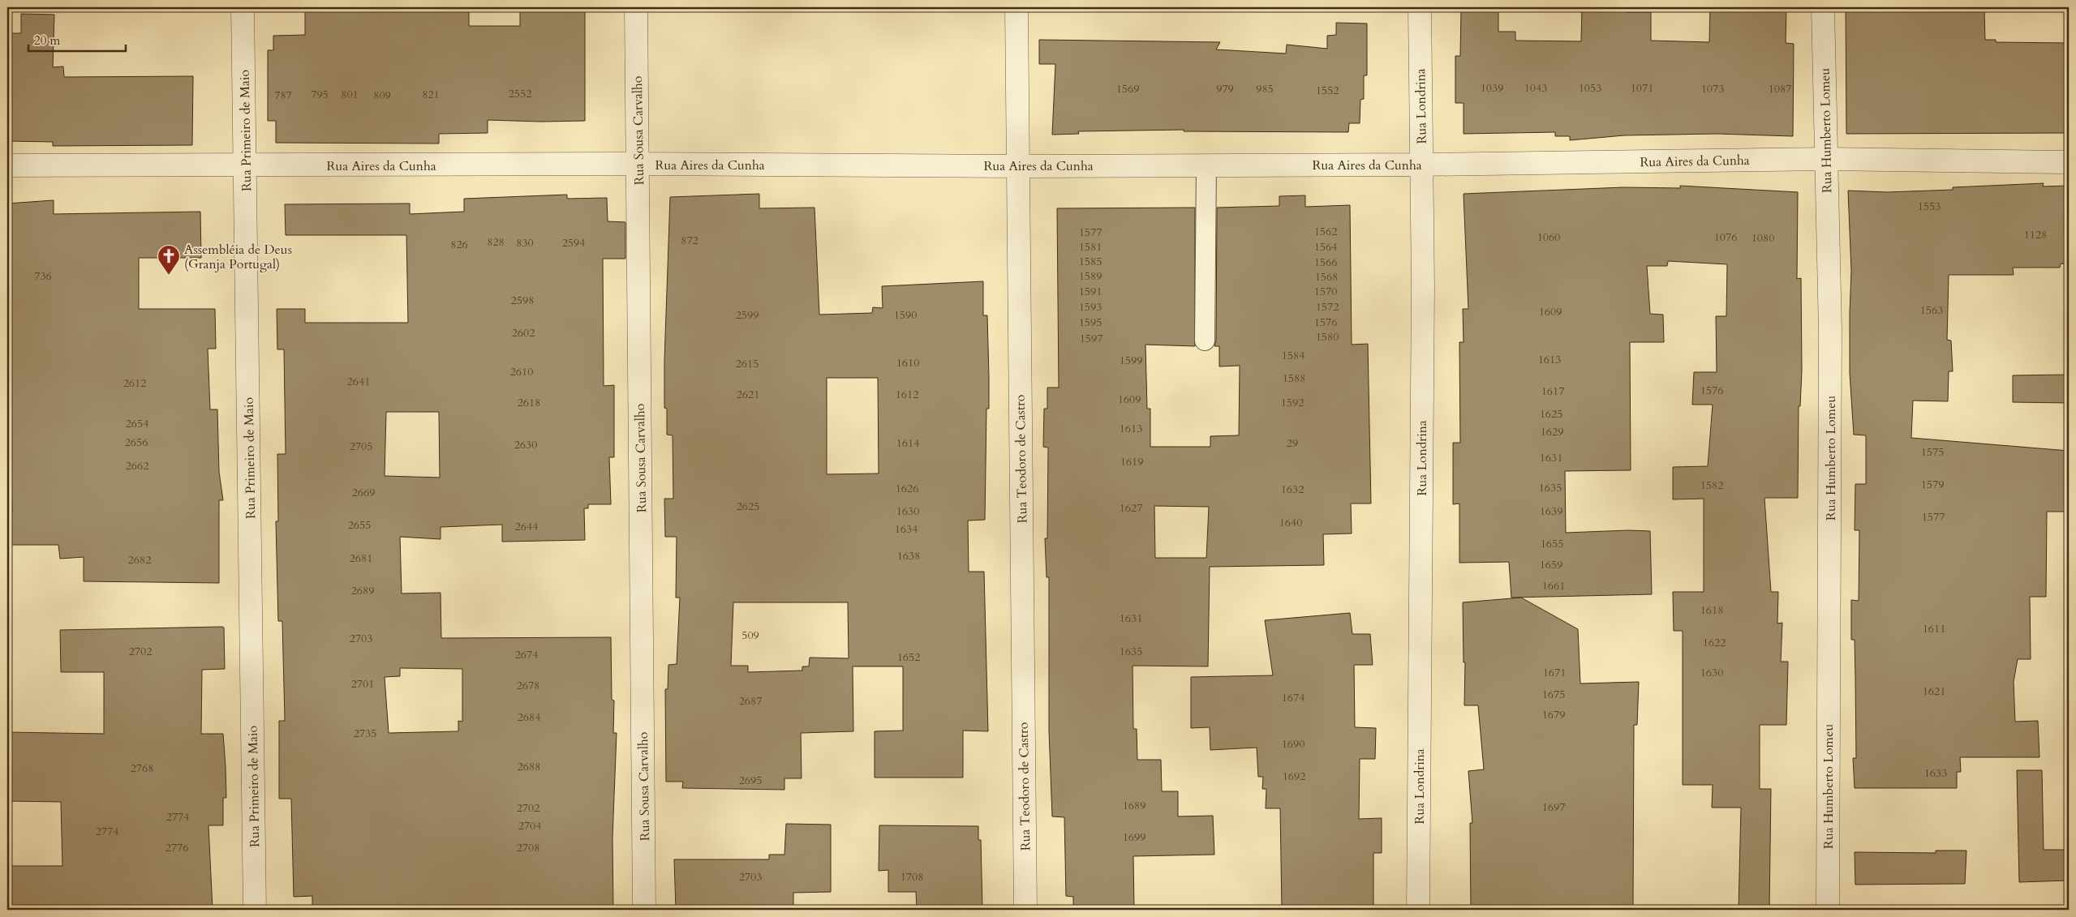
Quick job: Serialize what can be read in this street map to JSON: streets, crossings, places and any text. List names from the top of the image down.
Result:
{
  "streets": {
    "street": [
      "Rua Londrina",
      "Rua Primeiro de Maio",
      "Rua Sousa Carvalho",
      "Rua Humberto Lomeu",
      "Rua Aires da Cunha",
      "Rua Teodoro de Castro"
    ]
  },
  "crossings": [
    ["Rua Londrina", "Rua Aires da Cunha"],
    ["Rua Primeiro de Maio", "Rua Aires da Cunha"],
    ["Rua Sousa Carvalho", "Rua Aires da Cunha"],
    ["Rua Humberto Lomeu", "Rua Aires da Cunha"],
    ["Rua Aires da Cunha", "Rua Teodoro de Castro"]
  ],
  "places": {
    "church": ["Assembléia de Deus (Granja Portugal)"]
  },
  "house_numbers": [
    "1039",
    "1043",
    "1053",
    "1071",
    "1569",
    "979",
    "985",
    "1073",
    "1087",
    "1552",
    "2552",
    "795",
    "801",
    "821",
    "787",
    "809",
    "1553",
    "1562",
    "1577",
    "1128",
    "1060",
    "1076",
    "1080",
    "872",
    "828",
    "830",
    "2594",
    "826",
    "1581",
    "1564",
    "1585",
    "1566",
    "736",
    "1589",
    "1568",
    "1591",
    "1570",
    "2598",
    "1593",
    "1572",
    "1563",
    "1609",
    "2599",
    "1590",
    "1595",
    "1576",
    "2602",
    "1580",
    "1597",
    "1584",
    "1613",
    "1599",
    "1610",
    "2615",
    "2610",
    "1588",
    "2641",
    "2612",
    "1576",
    "1617",
    "2621",
    "1612",
    "1609",
    "2618",
    "1592",
    "1625",
    "2654",
    "1613",
    "1629",
    "2656",
    "1614",
    "29",
    "2630",
    "2705",
    "1575",
    "1631",
    "1619",
    "2662",
    "1579",
    "1582",
    "1635",
    "1626",
    "1632",
    "2669",
    "2625",
    "1627",
    "1630",
    "1639",
    "1577",
    "1640",
    "2655",
    "2644",
    "1634",
    "1655",
    "1638",
    "2681",
    "2682",
    "1659",
    "1661",
    "2689",
    "1618",
    "1631",
    "1611",
    "509",
    "2703",
    "1622",
    "2702",
    "1635",
    "2674",
    "1652",
    "1671",
    "1630",
    "2701",
    "2678",
    "1621",
    "1675",
    "1674",
    "2687",
    "1679",
    "2684",
    "2735",
    "1690",
    "2688",
    "2768",
    "1633",
    "1692",
    "2695",
    "1689",
    "1697",
    "2702",
    "2774",
    "2704",
    "2774",
    "1699",
    "2776",
    "2708",
    "2703",
    "1708"
  ],
  "scale_bar": "20 m"
}
